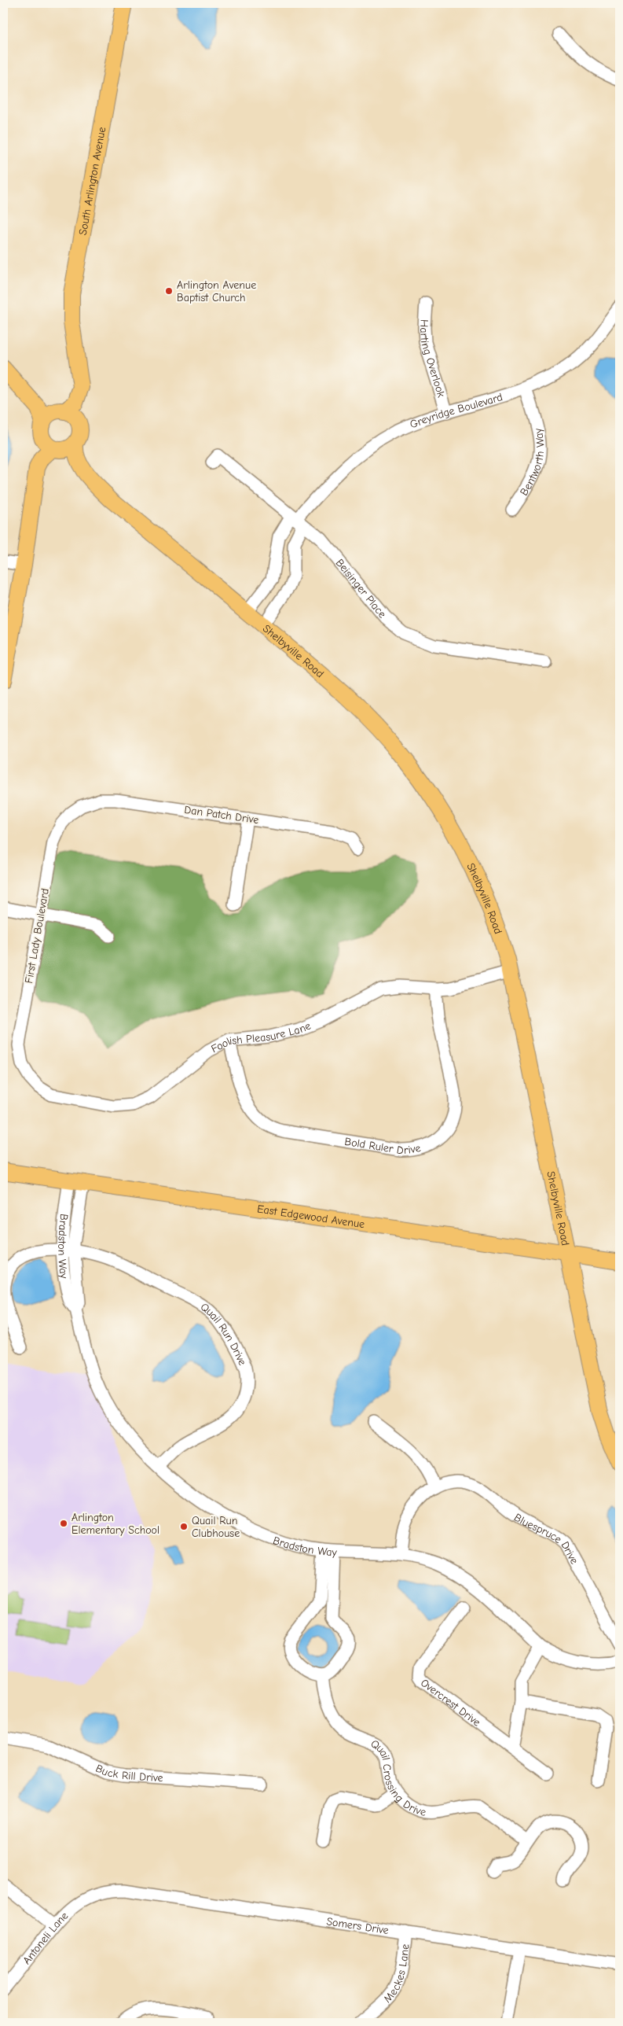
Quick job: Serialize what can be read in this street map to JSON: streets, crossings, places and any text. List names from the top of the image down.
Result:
{
  "streets": {
    "main road": ["South Arlington Avenue", "Shelbyville Road", "East Edgewood Avenue"],
    "street": [
      "Harting Overlook",
      "Greyridge Boulevard",
      "Bentworth Way",
      "Beisinger Place",
      "Dan Patch Drive",
      "First Lady Boulevard",
      "Foolish Pleasure Lane",
      "Bold Ruler Drive",
      "Bradston Way",
      "Quail Run Drive",
      "Bluespruce Drive",
      "Overcrest Drive",
      "Buck Rill Drive",
      "Quail Crossing Drive",
      "Somers Drive",
      "Antoneli Lane",
      "Meckes Lane"
    ]
  },
  "crossings": [
    ["Harting Overlook", "Greyridge Boulevard"],
    ["Greyridge Boulevard", "Bentworth Way"],
    ["Greyridge Boulevard", "Beisinger Place"],
    ["Greyridge Boulevard", "Shelbyville Road"],
    ["Shelbyville Road", "Foolish Pleasure Lane"],
    ["Shelbyville Road", "East Edgewood Avenue"],
    ["Dan Patch Drive", "First Lady Boulevard"],
    ["First Lady Boulevard", "Foolish Pleasure Lane"],
    ["Foolish Pleasure Lane", "Bold Ruler Drive"],
    ["East Edgewood Avenue", "Bradston Way"],
    ["Bradston Way", "Quail Run Drive"],
    ["Bradston Way", "Bluespruce Drive"],
    ["Somers Drive", "Antoneli Lane"],
    ["Somers Drive", "Meckes Lane"]
  ],
  "places": ["Arlington Avenue Baptist Church", "Arlington Elementary School", "Quail Run Clubhouse"]
}
